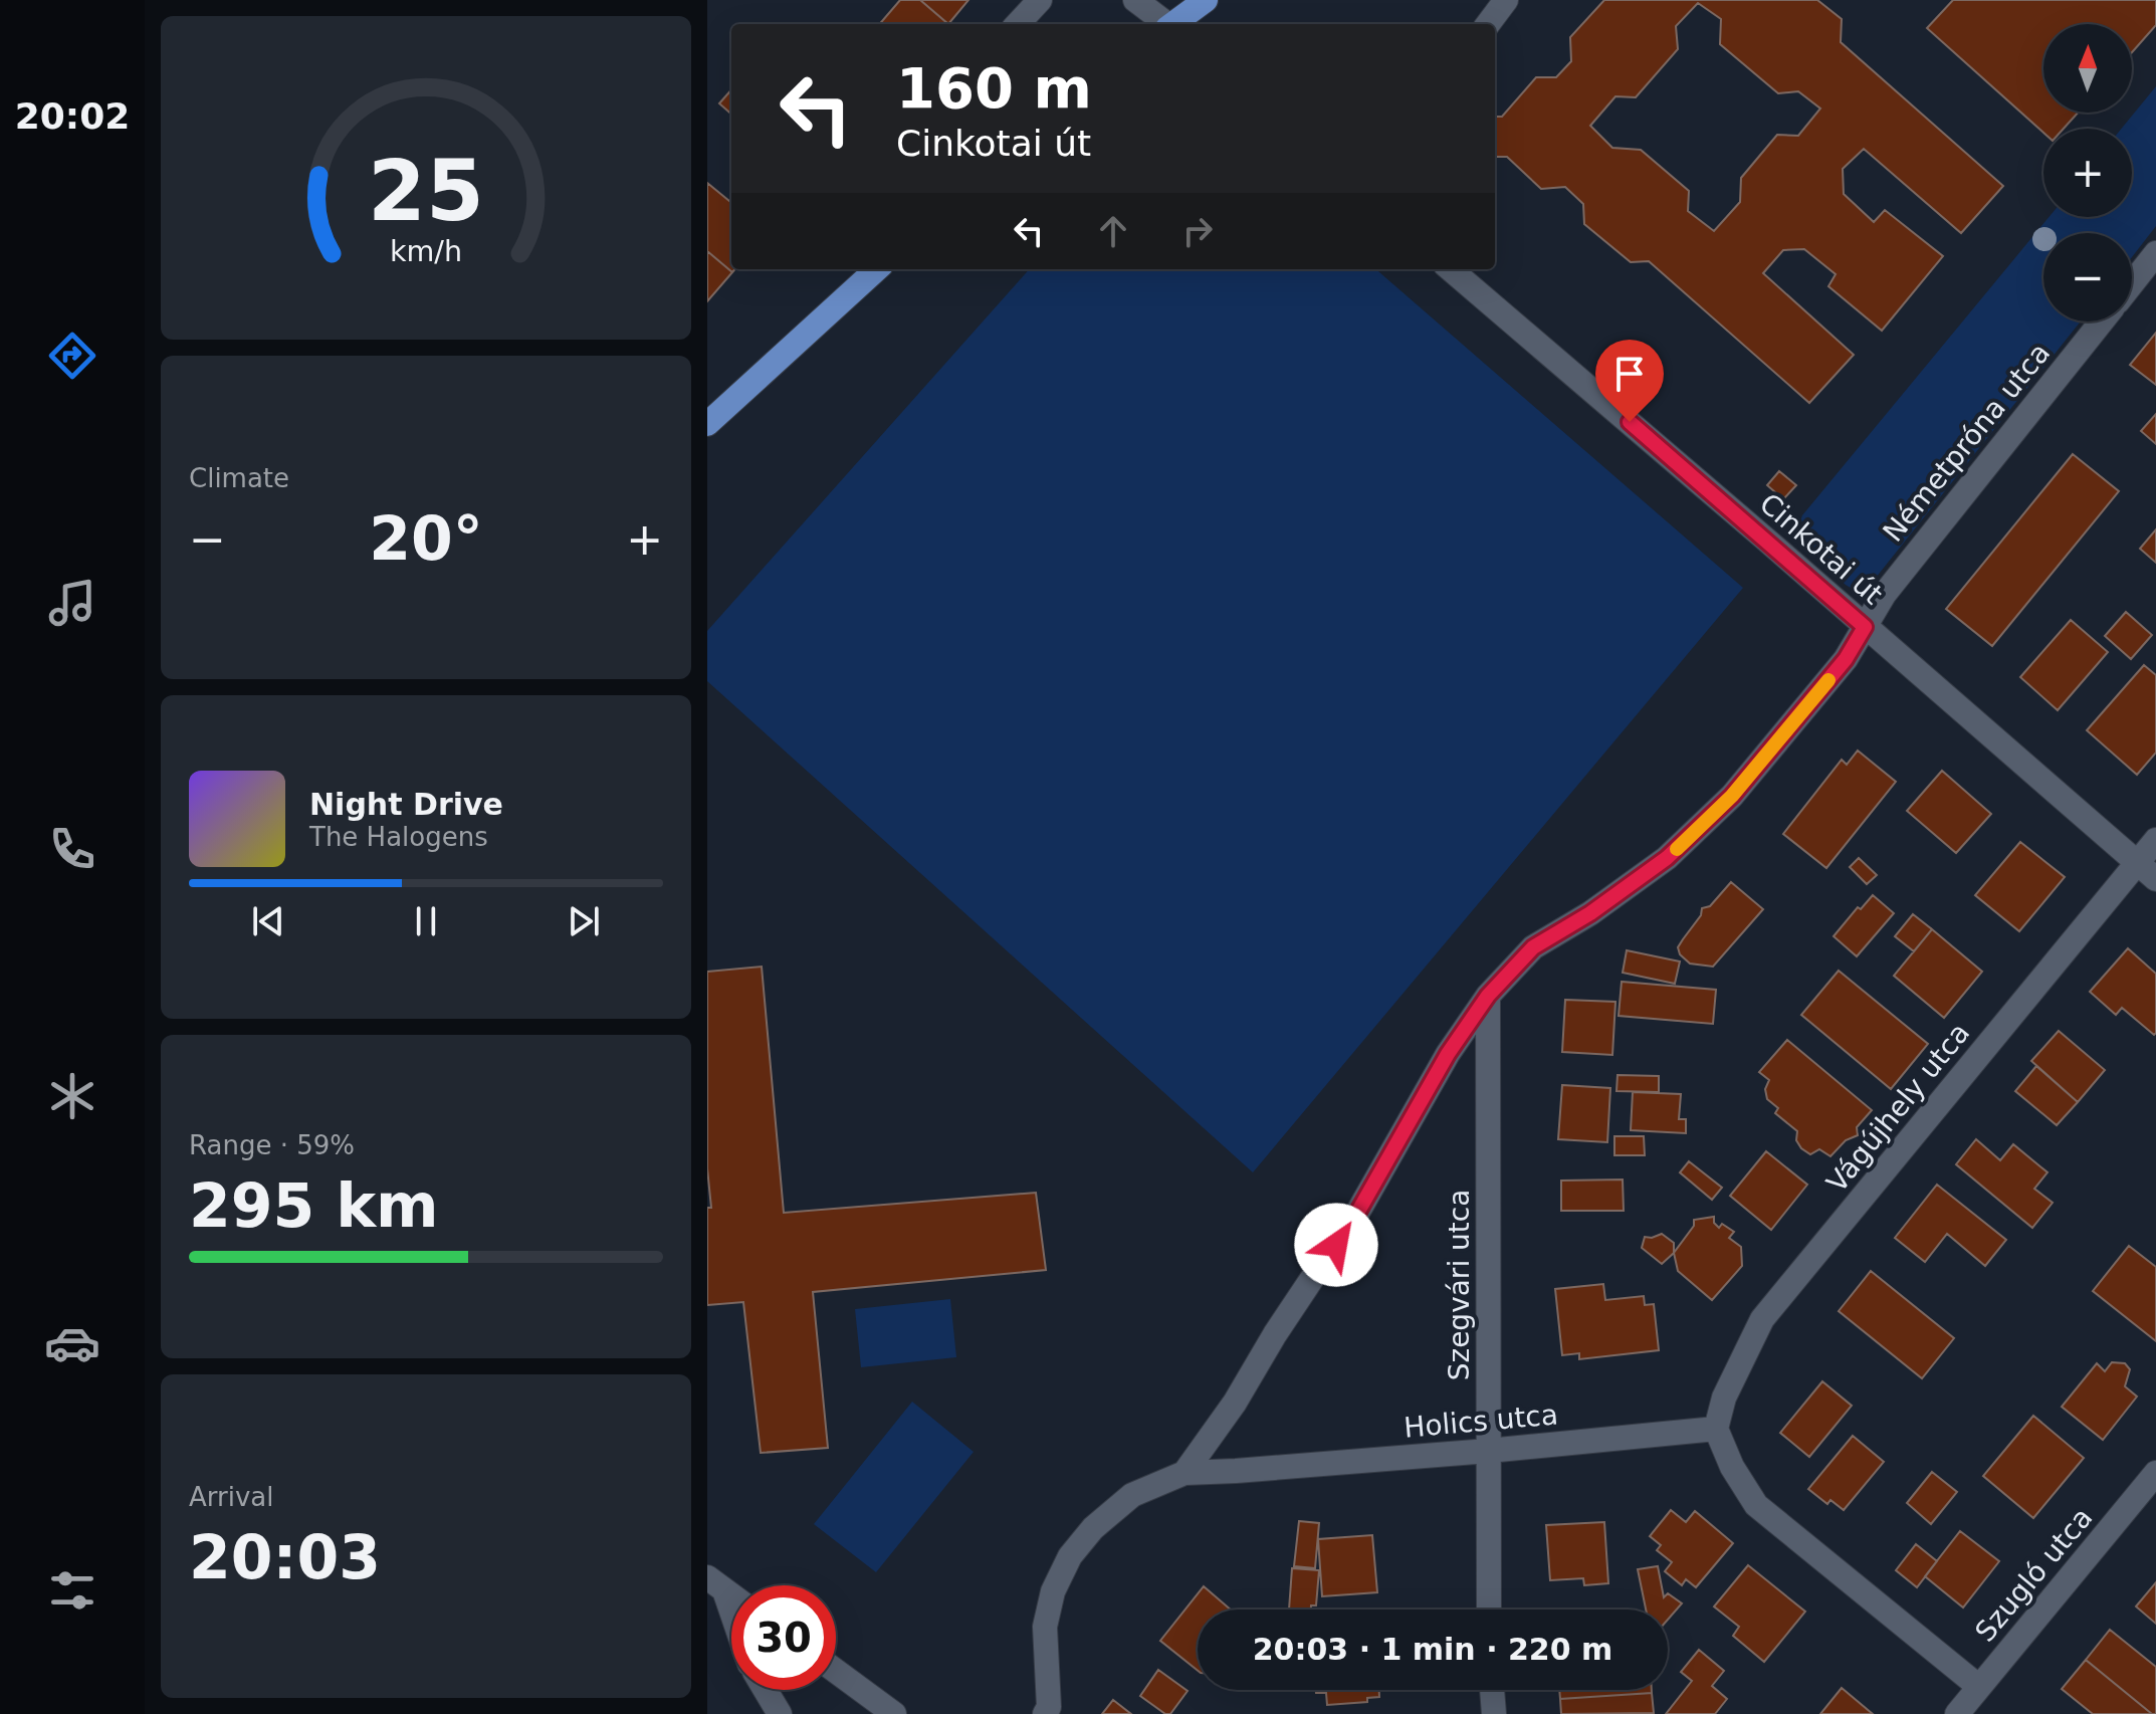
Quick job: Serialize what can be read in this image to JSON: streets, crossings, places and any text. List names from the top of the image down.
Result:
{
  "streets": {
    "street": [
      "Németpróna utca",
      "Cinkotai út",
      "Vágújhely utca",
      "Szegvári utca",
      "Holics utca",
      "Szugló utca"
    ]
  },
  "crossings": [
    ["Németpróna utca", "Cinkotai út"],
    ["Németpróna utca", "Szegvári utca"],
    ["Németpróna utca", "Holics utca"],
    ["Cinkotai út", "Vágújhely utca"],
    ["Vágújhely utca", "Holics utca"],
    ["Szegvári utca", "Holics utca"]
  ],
  "north": "top",
  "page": {
    "tabs": "20:02",
    "map_buttons": ["+", "−"],
    "turn": ["160 m", "Cinkotai út"],
    "tile": [
      "Climate",
      ["Range · 59%", "295 km"],
      ["Arrival", "20:03"]
    ],
    "heat": ["−", "20°", "+"],
    "song": ["Night Drive", "The Halogens"],
    "limit": "30",
    "trip": "20:03 · 1 min · 220 m",
    "gauge": ["25", "km/h"]
  }
}
